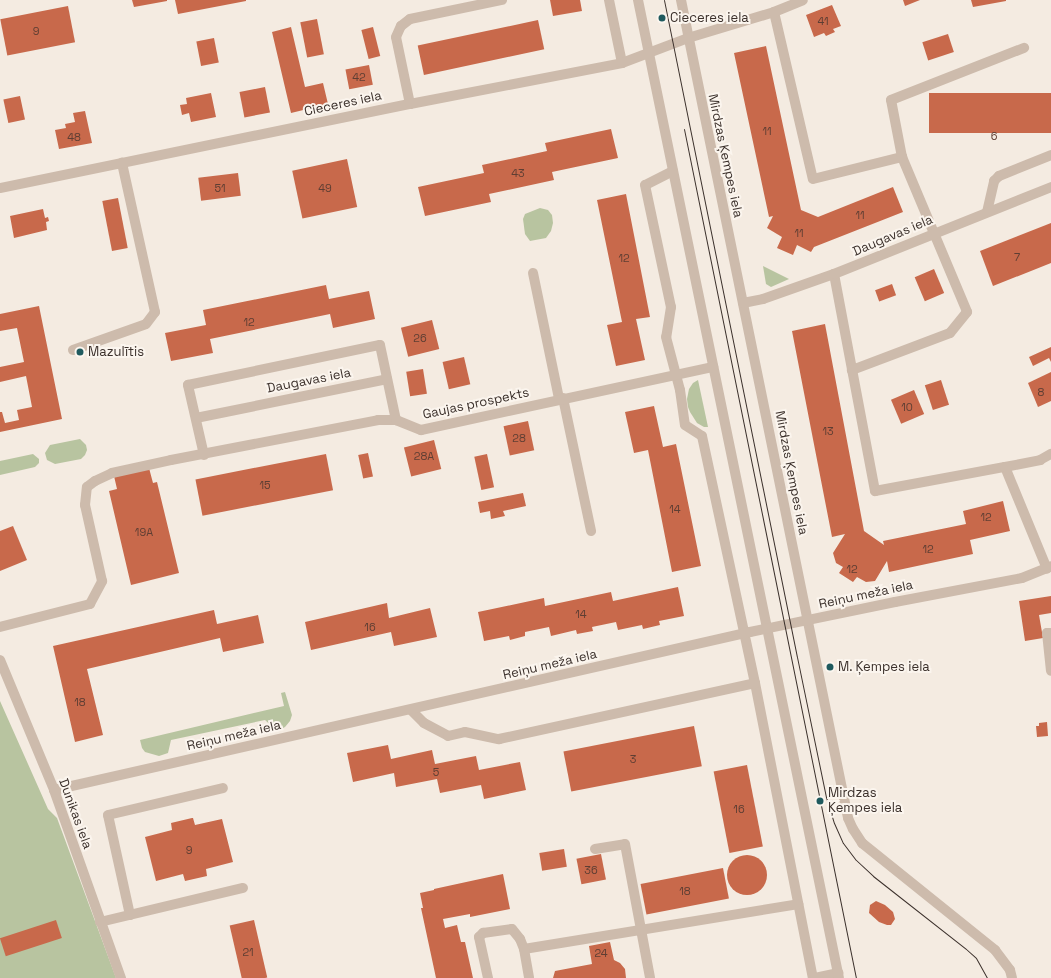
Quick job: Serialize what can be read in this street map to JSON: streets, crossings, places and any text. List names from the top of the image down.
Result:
{
  "streets": {
    "street": [
      "Cieceres iela",
      "Mirdzas Ķempes iela",
      "Daugavas iela",
      "Gaujas prospekts",
      "Reiņu meža iela",
      "Dunikas iela"
    ]
  },
  "crossings": [
    ["Cieceres iela", "Mirdzas Ķempes iela"],
    ["Mirdzas Ķempes iela", "Daugavas iela"],
    ["Mirdzas Ķempes iela", "Reiņu meža iela"],
    ["Reiņu meža iela", "Dunikas iela"]
  ],
  "places": [
    "Cieceres iela",
    "Mazulītis",
    "M. Ķempes iela",
    "Mirdzas Ķempes iela"
  ],
  "house_numbers": [
    "41",
    "9",
    "42",
    "11",
    "6",
    "48",
    "43",
    "51",
    "49",
    "11",
    "11",
    "7",
    "12",
    "12",
    "26",
    "8",
    "10",
    "13",
    "28",
    "28A",
    "15",
    "14",
    "12",
    "19A",
    "12",
    "12",
    "14",
    "16",
    "18",
    "3",
    "5",
    "16",
    "9",
    "36",
    "18",
    "21",
    "24"
  ]
}
